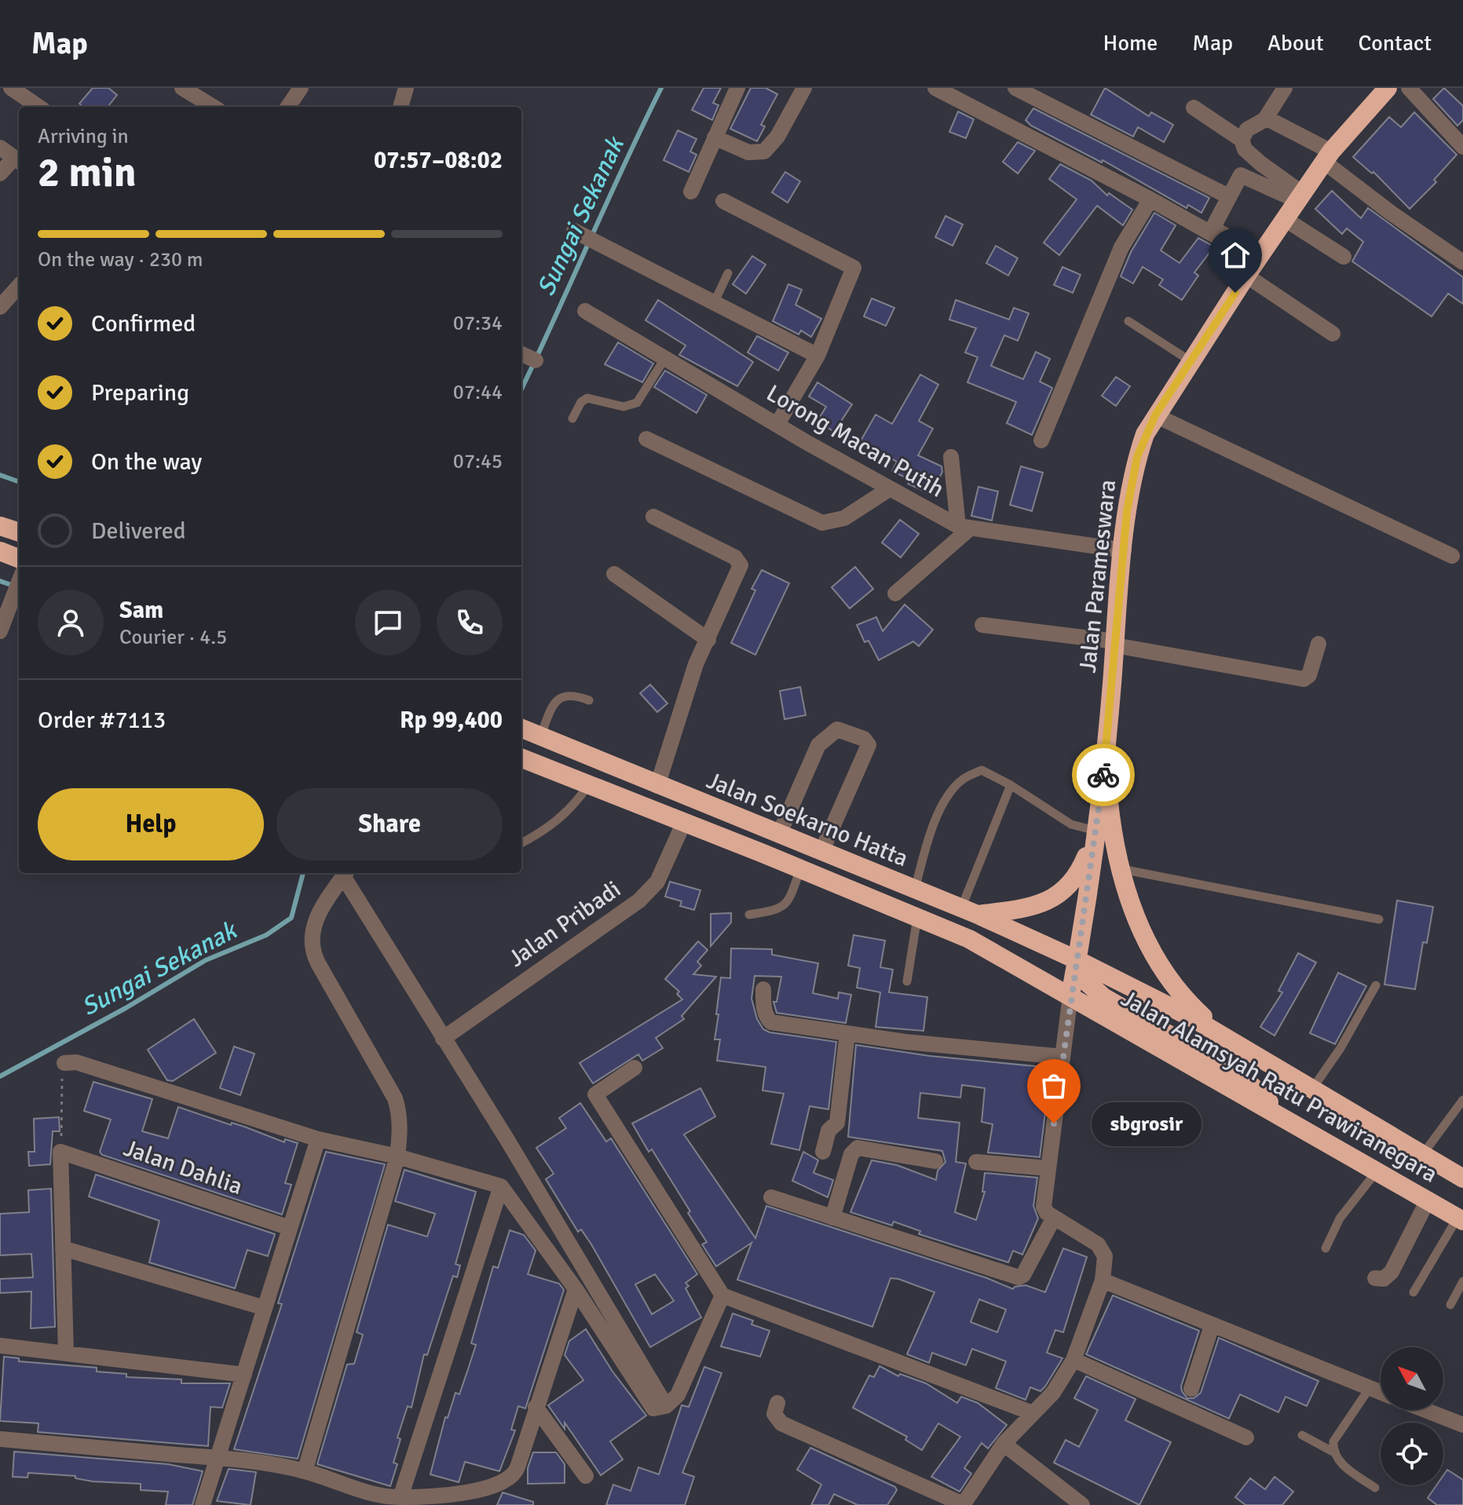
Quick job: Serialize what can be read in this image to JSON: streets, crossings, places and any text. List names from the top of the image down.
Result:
{
  "streets": {
    "highway": ["Jalan Parameswara", "Jalan Soekarno Hatta", "Jalan Alamsyah Ratu Prawiranegara"],
    "street": ["Lorong Macan Putih", "Jalan Pribadi", "Jalan Dahlia"]
  },
  "crossings": [
    ["Lorong Macan Putih", "Jalan Parameswara"],
    ["Jalan Parameswara", "Jalan Soekarno Hatta"],
    ["Jalan Parameswara", "Jalan Alamsyah Ratu Prawiranegara"],
    ["Jalan Soekarno Hatta", "Jalan Pribadi"],
    ["Jalan Soekarno Hatta", "Jalan Alamsyah Ratu Prawiranegara"]
  ],
  "water": ["Sungai Sekanak"],
  "places": ["sbgrosir"],
  "north": "top left",
  "page": {
    "header": "Map",
    "nav": [
      "Home",
      "Map",
      "About",
      "Contact"
    ],
    "heading": ["2 min", "Arriving in", "07:57–08:02"],
    "panel": [
      "Sam",
      "Courier · 4.5",
      "Order #7113",
      "Rp 99,400"
    ],
    "bar": "On the way · 230 m",
    "list": [
      ["Confirmed", "07:34"],
      ["Preparing", "07:44"],
      ["On the way", "07:45"],
      "Delivered"
    ],
    "buttons": ["Help", "Share"],
    "bubble": "sbgrosir"
  }
}
